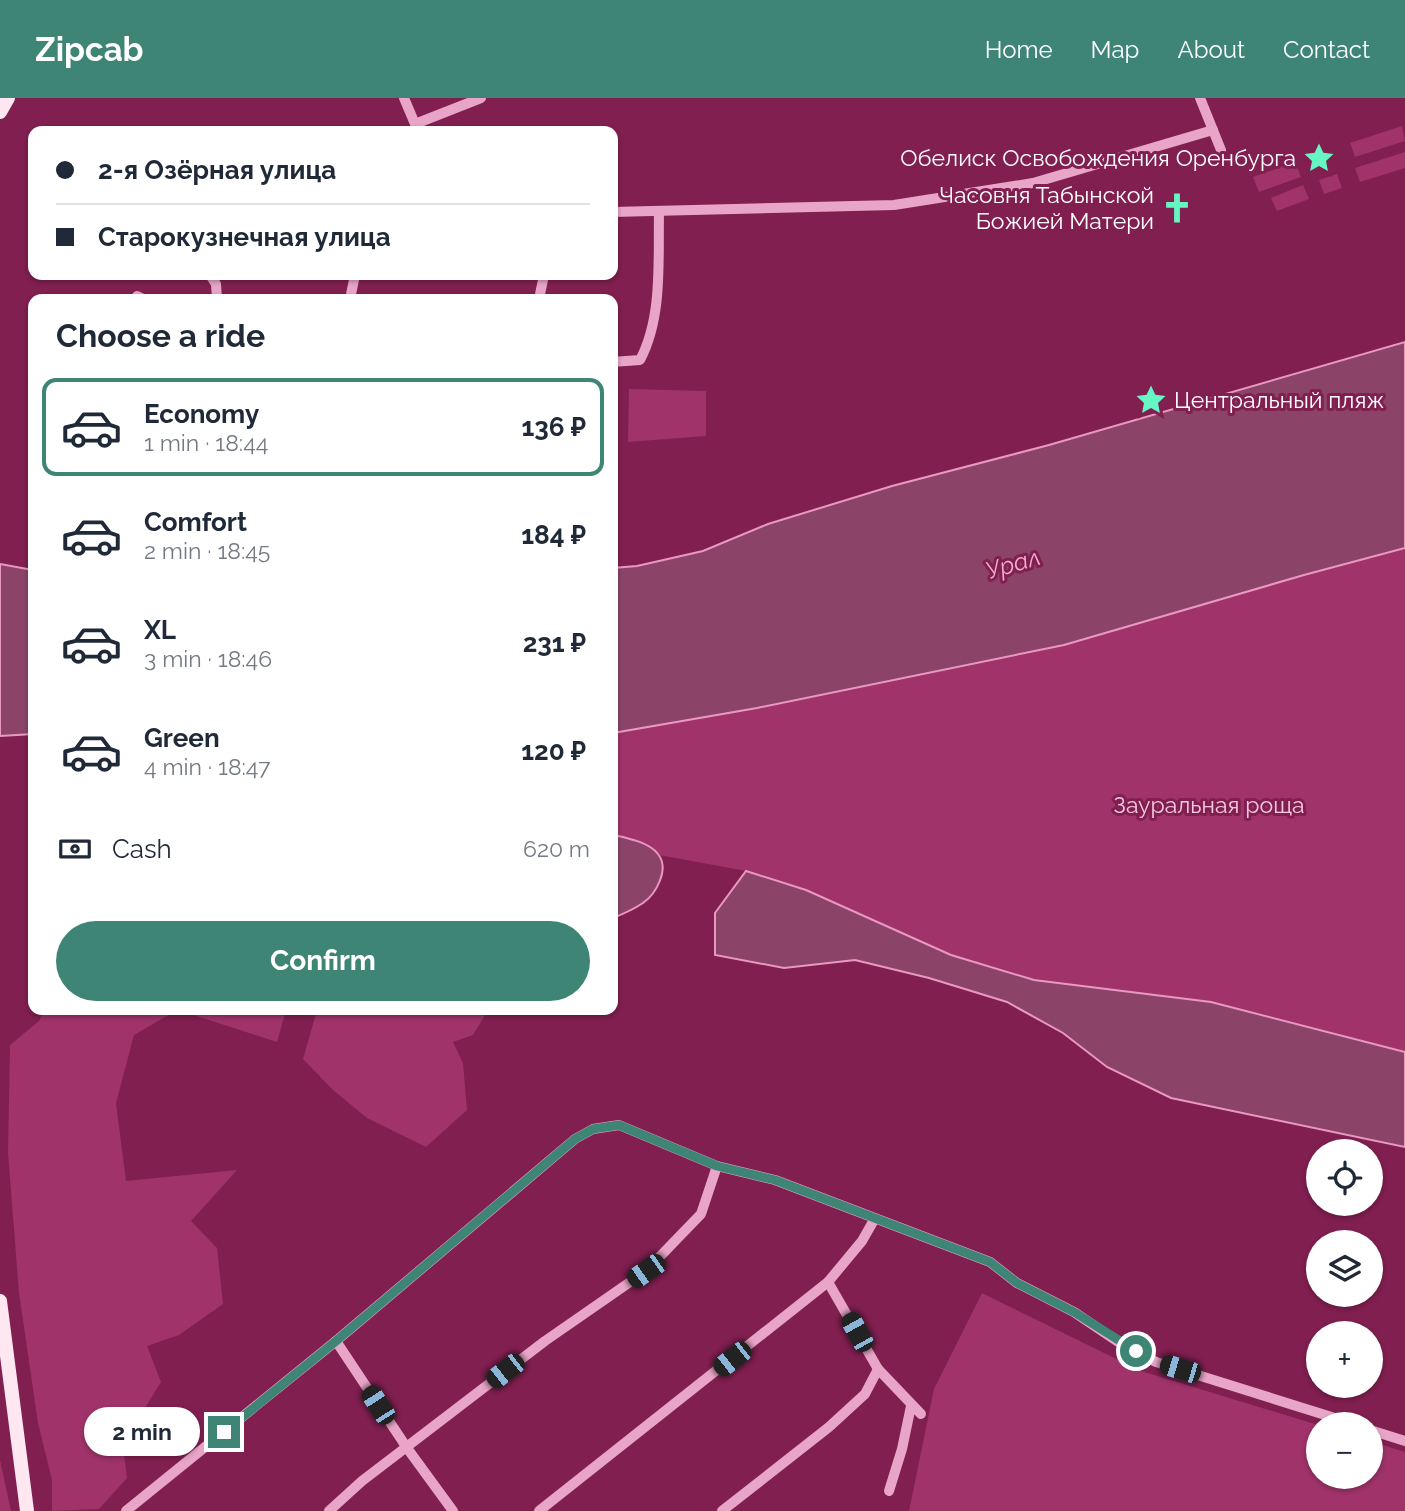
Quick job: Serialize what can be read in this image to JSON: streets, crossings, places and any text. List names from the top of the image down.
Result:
{
  "water": ["Урал"],
  "parks": ["Зауральная роща"],
  "places": {
    "place": ["Обелиск Освобождения Оренбурга", "Центральный пляж"],
    "church": ["Часовня Табынской Божией Матери"]
  },
  "page": {
    "header": "Zipcab",
    "nav": [
      "Home",
      "Map",
      "About",
      "Contact"
    ],
    "banner": ["2-я Озёрная улица", "Старокузнечная улица"],
    "heading": "Choose a ride",
    "list": [
      {
        "name": "Economy",
        "note": "1 min · 18:44",
        "value": "136 ₽"
      },
      {
        "name": "Comfort",
        "note": "2 min · 18:45",
        "value": "184 ₽"
      },
      {
        "name": "XL",
        "note": "3 min · 18:46",
        "value": "231 ₽"
      },
      {
        "name": "Green",
        "note": "4 min · 18:47",
        "value": "120 ₽"
      }
    ],
    "pay": ["Cash", "620 m"],
    "buttons": "Confirm",
    "map_buttons": ["+", "−"],
    "bubble": "2 min"
  }
}
